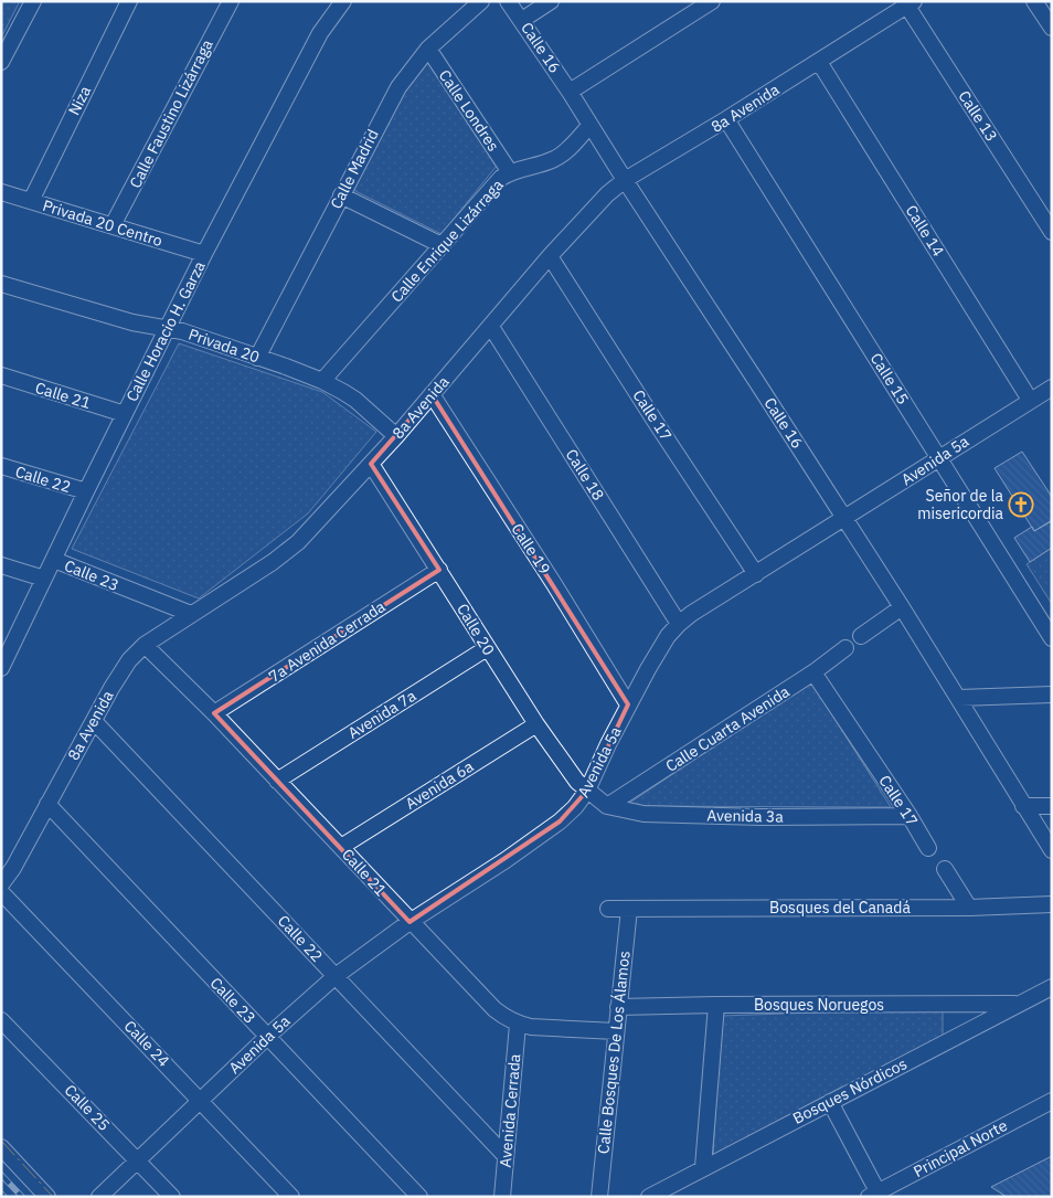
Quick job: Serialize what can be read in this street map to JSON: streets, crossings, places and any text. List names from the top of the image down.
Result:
{
  "streets": {
    "street": [
      "Calle 16",
      "Niza",
      "8a Avenida",
      "Calle Londres",
      "Calle Faustino Lizárraga",
      "Calle 13",
      "Calle Madrid",
      "Privada 20 Centro",
      "Calle 14",
      "Calle Enrique Lizárraga",
      "Calle Horacio H. Garza",
      "Privada 20",
      "Calle 15",
      "Calle 21",
      "Calle 17",
      "Avenida 5a",
      "Calle 18",
      "Calle 22",
      "Calle 19",
      "Calle 23",
      "Calle 20",
      "7a Avenida Cerrada",
      "Avenida 7a",
      "Calle Cuarta Avenida",
      "Avenida 6a",
      "Avenida 3a",
      "Bosques del Canadá",
      "Bosques Noruegos",
      "Calle 24",
      "Calle Bosques De Los Álamos",
      "Bosques Nórdicos",
      "Calle 25",
      "Avenida Cerrada",
      "Principal Norte"
    ]
  },
  "crossings": [
    ["Calle 16", "8a Avenida"],
    ["Calle 16", "Calle Enrique Lizárraga"],
    ["Calle 16", "Avenida 5a"],
    ["Niza", "Privada 20 Centro"],
    ["8a Avenida", "Calle 13"],
    ["8a Avenida", "Calle 14"],
    ["8a Avenida", "Privada 20"],
    ["8a Avenida", "Calle 15"],
    ["8a Avenida", "Calle 21"],
    ["8a Avenida", "Calle 17"],
    ["8a Avenida", "Calle 18"],
    ["8a Avenida", "Calle 22"],
    ["8a Avenida", "Calle 19"],
    ["8a Avenida", "Calle 23"],
    ["8a Avenida", "Calle 20"],
    ["Calle Londres", "Calle Madrid"],
    ["Calle Londres", "Calle Enrique Lizárraga"],
    ["Calle Faustino Lizárraga", "Privada 20 Centro"],
    ["Calle Madrid", "Privada 20"],
    ["Privada 20 Centro", "Calle Horacio H. Garza"],
    ["Calle 14", "Avenida 5a"],
    ["Calle Enrique Lizárraga", "Privada 20"],
    ["Calle Horacio H. Garza", "Privada 20"],
    ["Calle Horacio H. Garza", "Calle 21"],
    ["Calle Horacio H. Garza", "Calle 22"],
    ["Calle Horacio H. Garza", "Calle 23"],
    ["Calle 15", "Avenida 5a"],
    ["Calle 21", "Avenida 5a"],
    ["Calle 21", "7a Avenida Cerrada"],
    ["Calle 21", "Avenida 7a"],
    ["Calle 21", "Avenida 6a"],
    ["Calle 21", "Calle Bosques De Los Álamos"],
    ["Calle 21", "Avenida Cerrada"],
    ["Calle 17", "Avenida 5a"],
    ["Calle 17", "Calle Cuarta Avenida"],
    ["Calle 17", "Avenida 3a"],
    ["Avenida 5a", "Calle 18"],
    ["Avenida 5a", "Calle 22"],
    ["Avenida 5a", "Calle 19"],
    ["Avenida 5a", "Calle 23"],
    ["Avenida 5a", "Calle 20"],
    ["Avenida 5a", "Avenida 3a"],
    ["Avenida 5a", "Calle 24"],
    ["Avenida 5a", "Calle 25"],
    ["Calle 22", "Avenida Cerrada"],
    ["Calle 20", "7a Avenida Cerrada"],
    ["Calle 20", "Avenida 7a"],
    ["Calle 20", "Avenida 6a"],
    ["Calle 20", "Avenida 3a"],
    ["Calle Cuarta Avenida", "Avenida 3a"],
    ["Bosques del Canadá", "Calle Bosques De Los Álamos"],
    ["Bosques Noruegos", "Calle Bosques De Los Álamos"],
    ["Bosques Noruegos", "Bosques Nórdicos"]
  ],
  "places": {
    "church": ["Señor de la misericordia"]
  }
}
